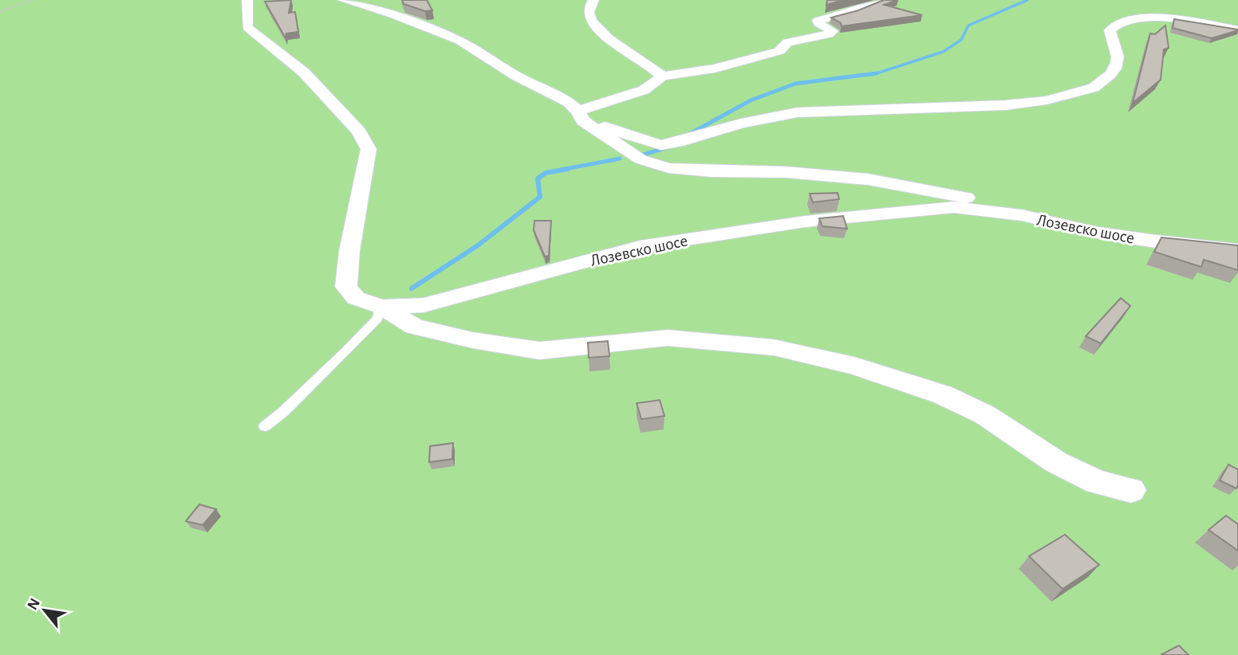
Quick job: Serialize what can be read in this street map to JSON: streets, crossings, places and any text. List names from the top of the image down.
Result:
{
  "streets": {
    "street": ["Лозевско шосе"]
  },
  "north": "top left"
}
